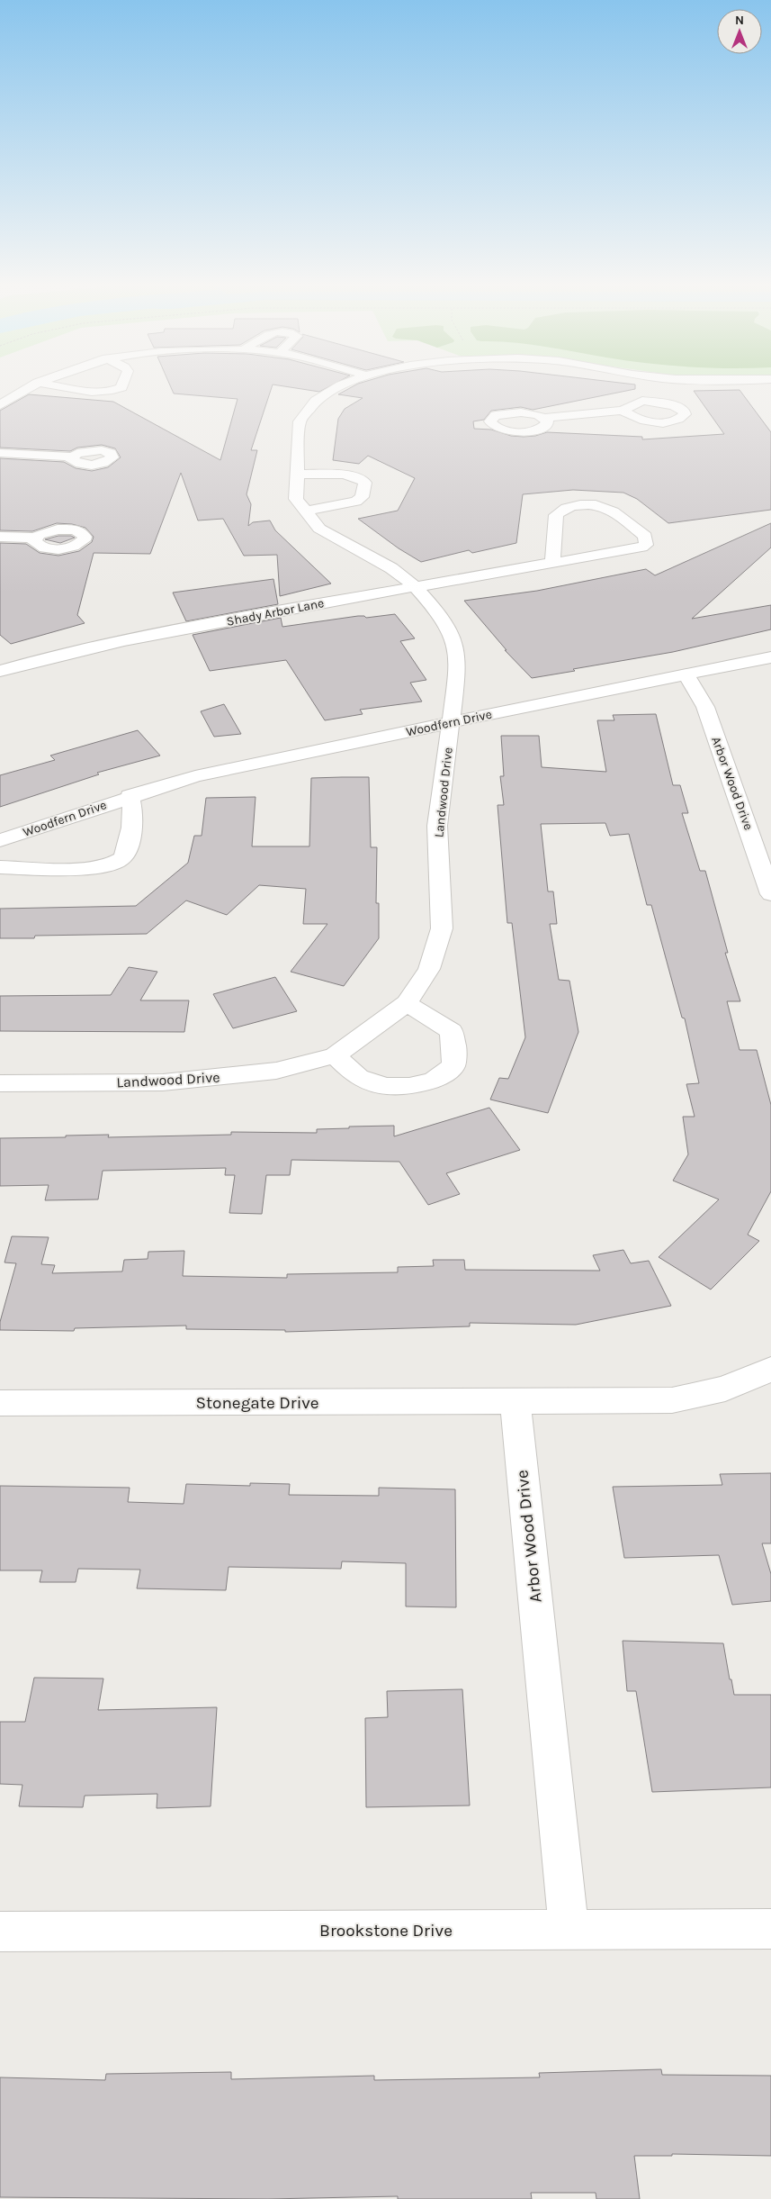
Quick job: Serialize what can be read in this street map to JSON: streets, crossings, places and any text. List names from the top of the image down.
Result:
{
  "streets": {
    "street": [
      "Shady Arbor Lane",
      "Woodfern Drive",
      "Arbor Wood Drive",
      "Landwood Drive",
      "Stonegate Drive",
      "Brookstone Drive"
    ]
  },
  "crossings": [
    ["Shady Arbor Lane", "Landwood Drive"],
    ["Woodfern Drive", "Arbor Wood Drive"],
    ["Woodfern Drive", "Landwood Drive"],
    ["Arbor Wood Drive", "Stonegate Drive"],
    ["Arbor Wood Drive", "Brookstone Drive"]
  ],
  "north": "top"
}
